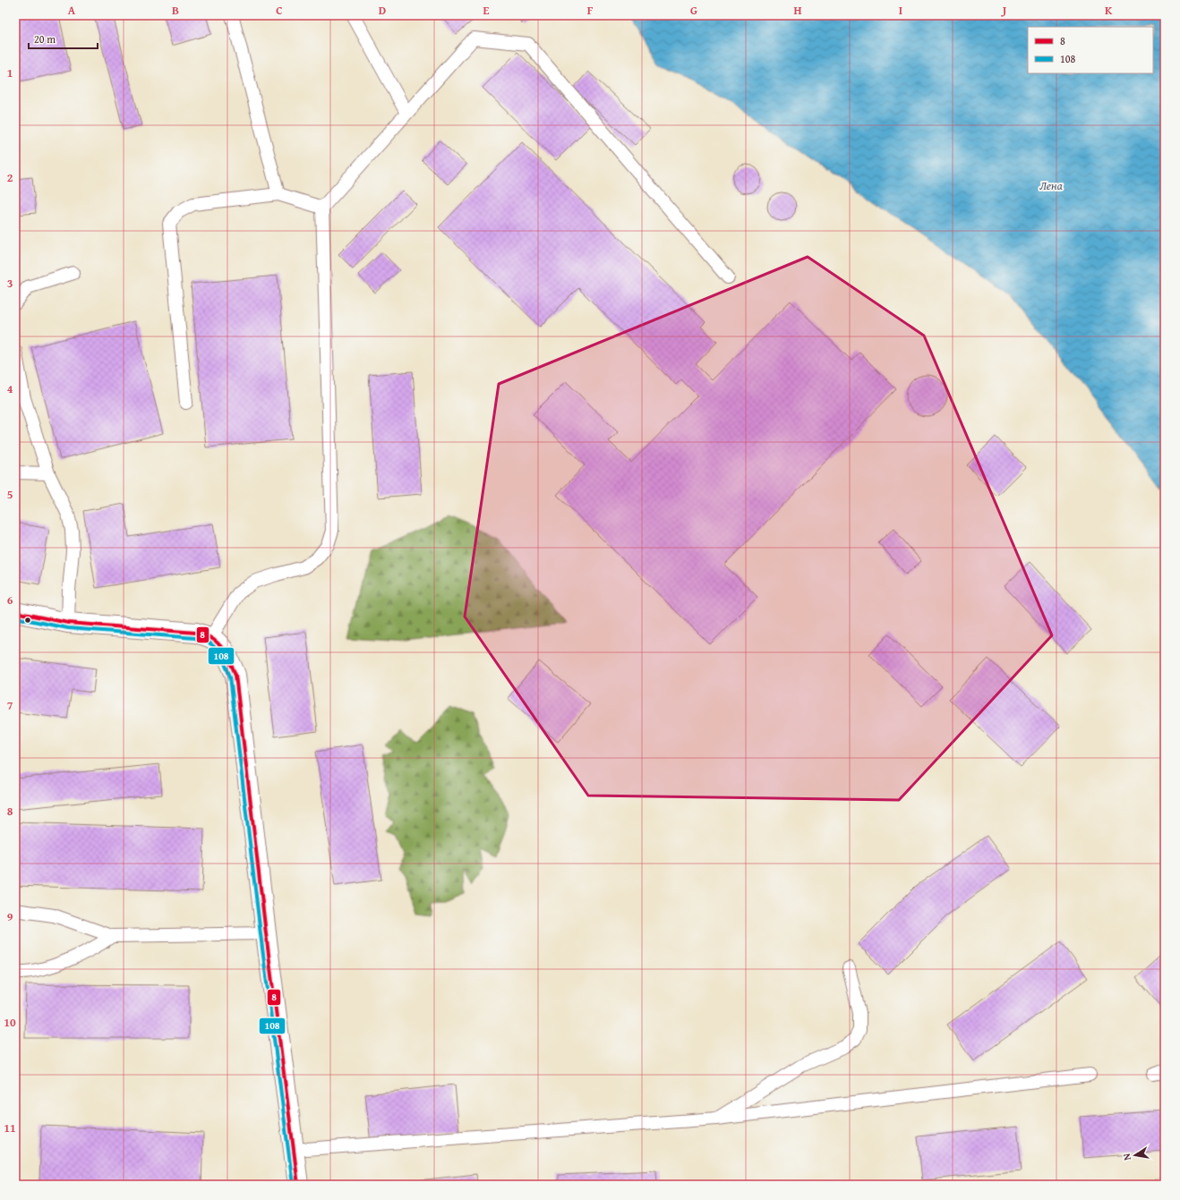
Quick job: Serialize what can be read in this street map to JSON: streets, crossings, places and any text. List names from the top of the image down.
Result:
{
  "water": ["Лена"],
  "lines": ["transit line 8", "transit line 108"],
  "legend": ["8", "108"],
  "scale_bar": "20 m",
  "north": "left",
  "grid": {
    "columns": [
      "A",
      "B",
      "C",
      "D",
      "E",
      "F",
      "G",
      "H",
      "I",
      "J",
      "K"
    ],
    "rows": [
      "1",
      "2",
      "3",
      "4",
      "5",
      "6",
      "7",
      "8",
      "9",
      "10",
      "11"
    ]
  }
}
